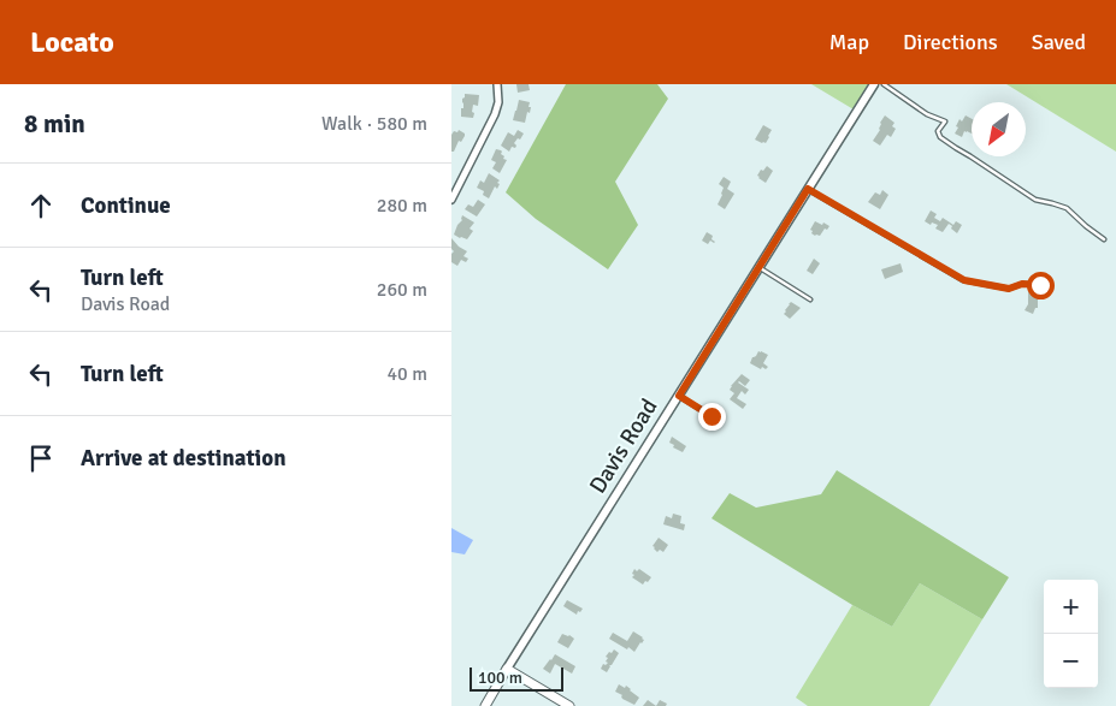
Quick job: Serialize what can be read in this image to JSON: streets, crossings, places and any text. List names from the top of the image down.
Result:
{
  "streets": {
    "main road": ["Davis Road"]
  },
  "scale_bar": "100 m",
  "north": "bottom left",
  "page": {
    "header": "Locato",
    "nav": ["Map", "Directions", "Saved"],
    "heading": ["8 min", "Walk · 580 m"],
    "list": [
      ["Continue", "280 m"],
      ["Turn left", "Davis Road", "260 m"],
      ["Turn left", "40 m"],
      "Arrive at destination"
    ],
    "map_buttons": ["+", "−"],
    "scale": "100 m"
  }
}
